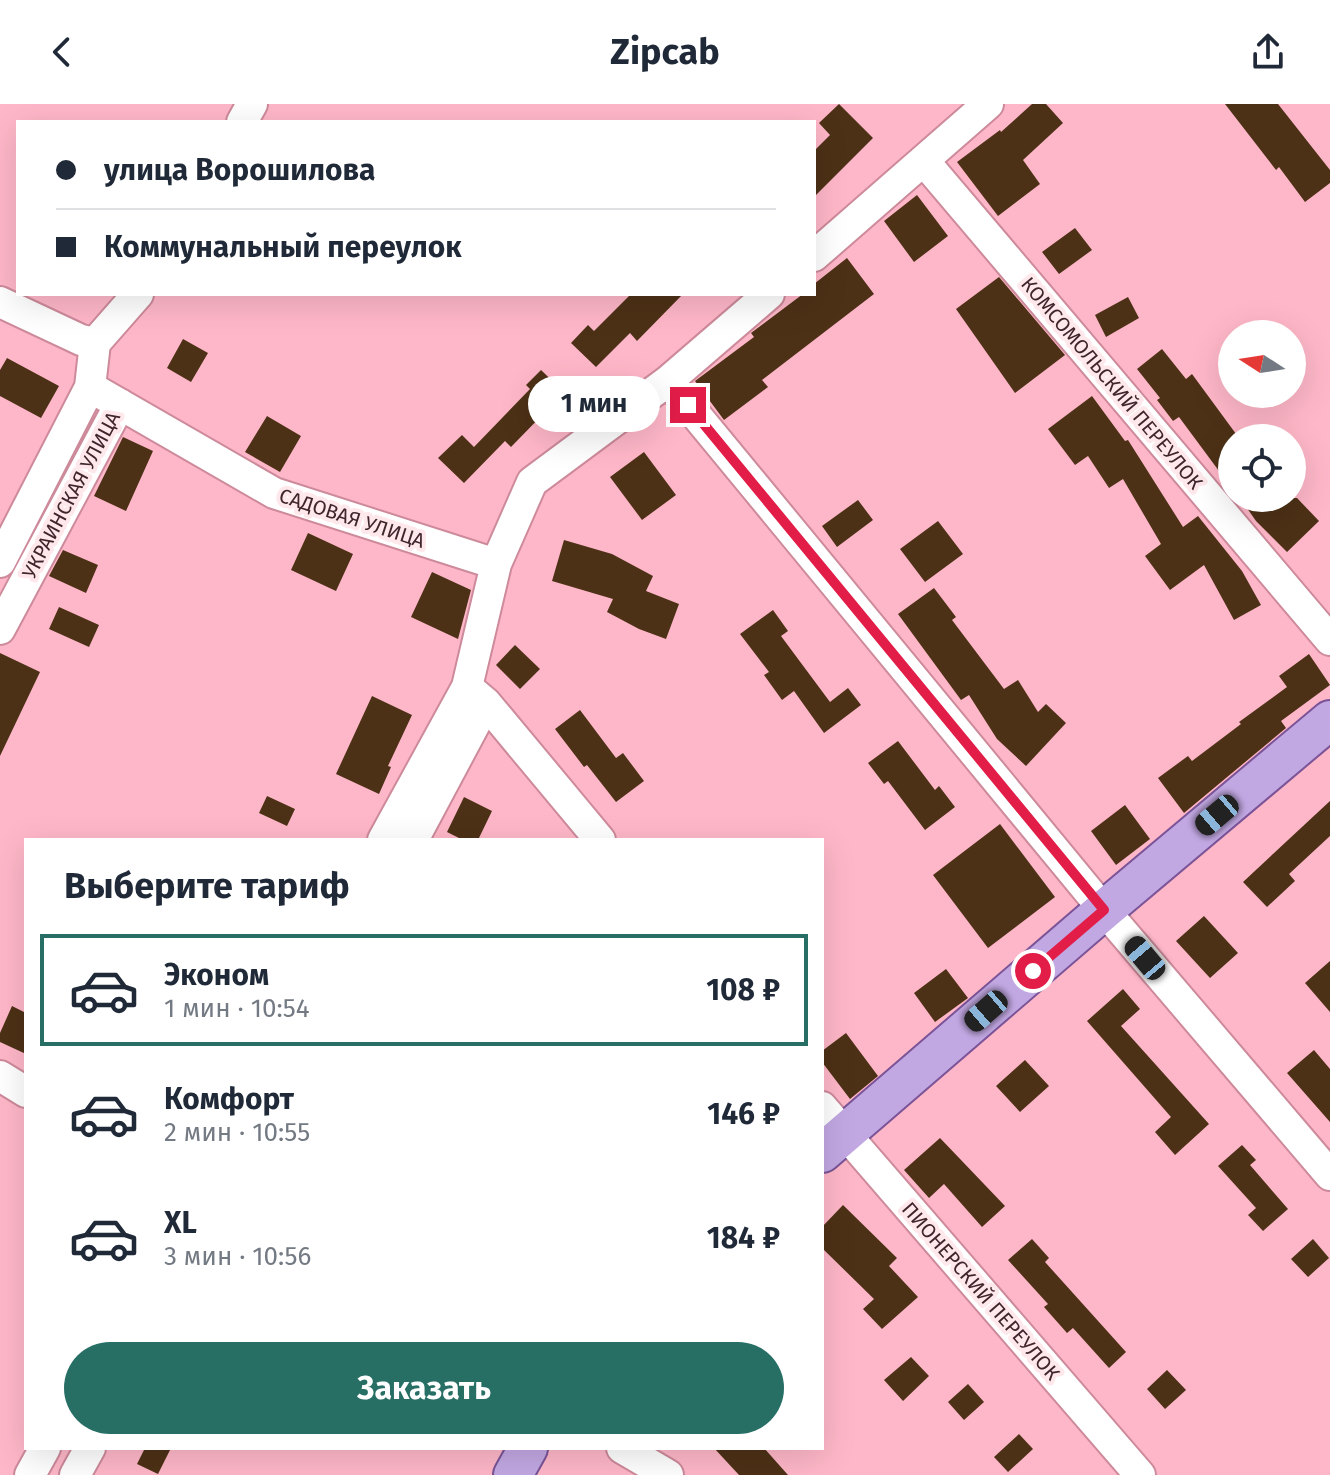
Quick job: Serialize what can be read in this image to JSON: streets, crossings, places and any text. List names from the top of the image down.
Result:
{
  "streets": {
    "street": [
      "КОМСОМОЛЬСКИЙ ПЕРЕУЛОК",
      "УКРАИНСКАЯ УЛИЦА",
      "САДОВАЯ УЛИЦА",
      "ПИОНЕРСКИЙ ПЕРЕУЛОК"
    ]
  },
  "crossings": [
    ["УКРАИНСКАЯ УЛИЦА", "САДОВАЯ УЛИЦА"]
  ],
  "north": "left",
  "page": {
    "header": "Zipcab",
    "banner": ["улица Ворошилова", "Коммунальный переулок"],
    "bubble": "1 мин",
    "heading": "Выберите тариф",
    "list": [
      {
        "name": "Эконом",
        "note": "1 мин · 10:54",
        "value": "108 ₽"
      },
      {
        "name": "Комфорт",
        "note": "2 мин · 10:55",
        "value": "146 ₽"
      },
      {
        "name": "XL",
        "note": "3 мин · 10:56",
        "value": "184 ₽"
      }
    ],
    "buttons": "Заказать"
  }
}
